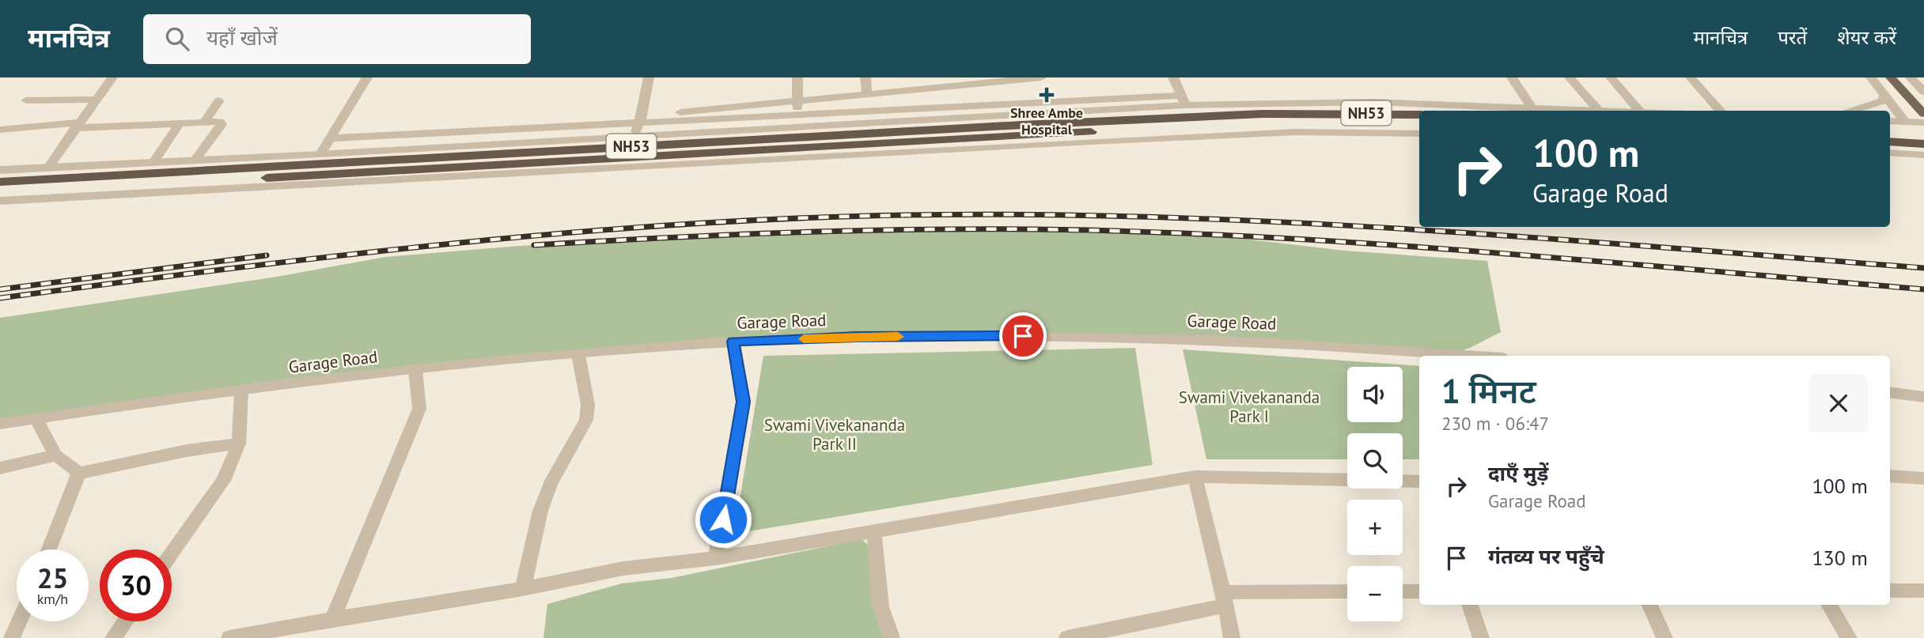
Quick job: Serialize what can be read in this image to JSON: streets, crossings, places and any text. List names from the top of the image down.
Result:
{
  "streets": {
    "highway": ["NH53"],
    "street": ["Garage Road"]
  },
  "parks": ["Swami Vivekananda Park I", "Swami Vivekananda Park II"],
  "places": {
    "health": ["Shree Ambe Hospital"]
  },
  "page": {
    "header": "मानचित्र",
    "search": "यहाँ खोजें",
    "nav": ["मानचित्र", "परतें", "शेयर करें"],
    "turn": ["100 m", "Garage Road"],
    "heading": ["1 मिनट", "230 m · 06:47"],
    "map_buttons": ["+", "−"],
    "list": [
      {
        "name": "दाएँ मुड़ें",
        "note": "Garage Road",
        "value": "100 m"
      },
      {
        "name": "गंतव्य पर पहुँचे",
        "value": "130 m"
      }
    ],
    "speed": "25 km/h",
    "limit": "30"
  }
}
